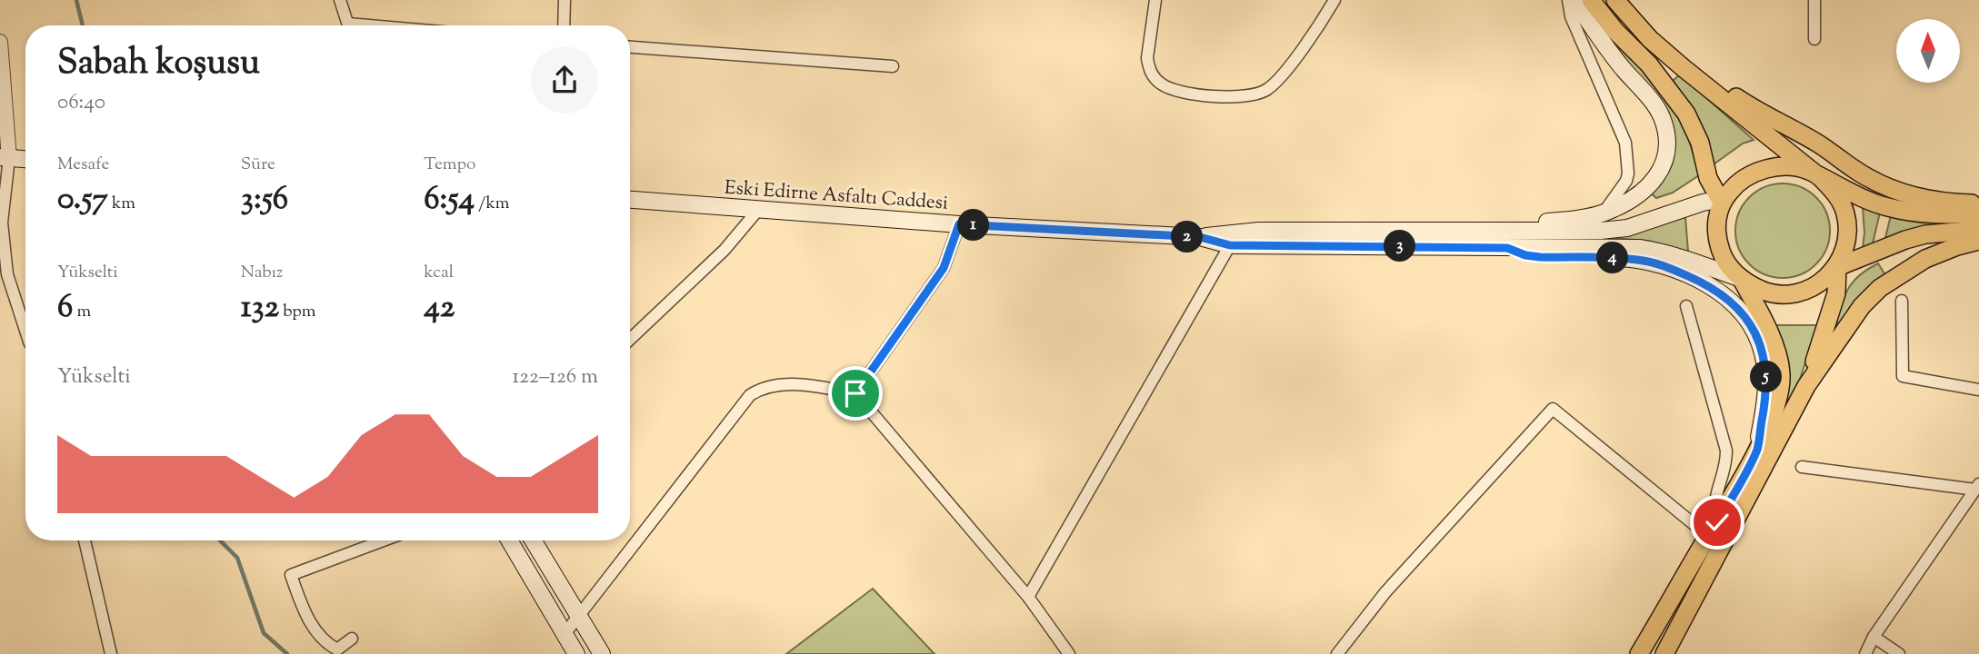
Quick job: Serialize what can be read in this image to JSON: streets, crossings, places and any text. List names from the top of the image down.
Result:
{
  "streets": {
    "main road": ["Eski Edirne Asfaltı Caddesi"]
  },
  "north": "top",
  "page": {
    "heading": ["Sabah koşusu", "06:40"],
    "stats": [
      ["Mesafe", "0.57 km"],
      ["Süre", "3:56"],
      ["Tempo", "6:54 /km"],
      ["Yükselti", "6 m"],
      ["Nabız", "132 bpm"],
      ["kcal", "42"]
    ],
    "pins": [
      "1",
      "2",
      "3",
      "4",
      "5"
    ],
    "chart": ["Yükselti", "122–126 m"]
  }
}
